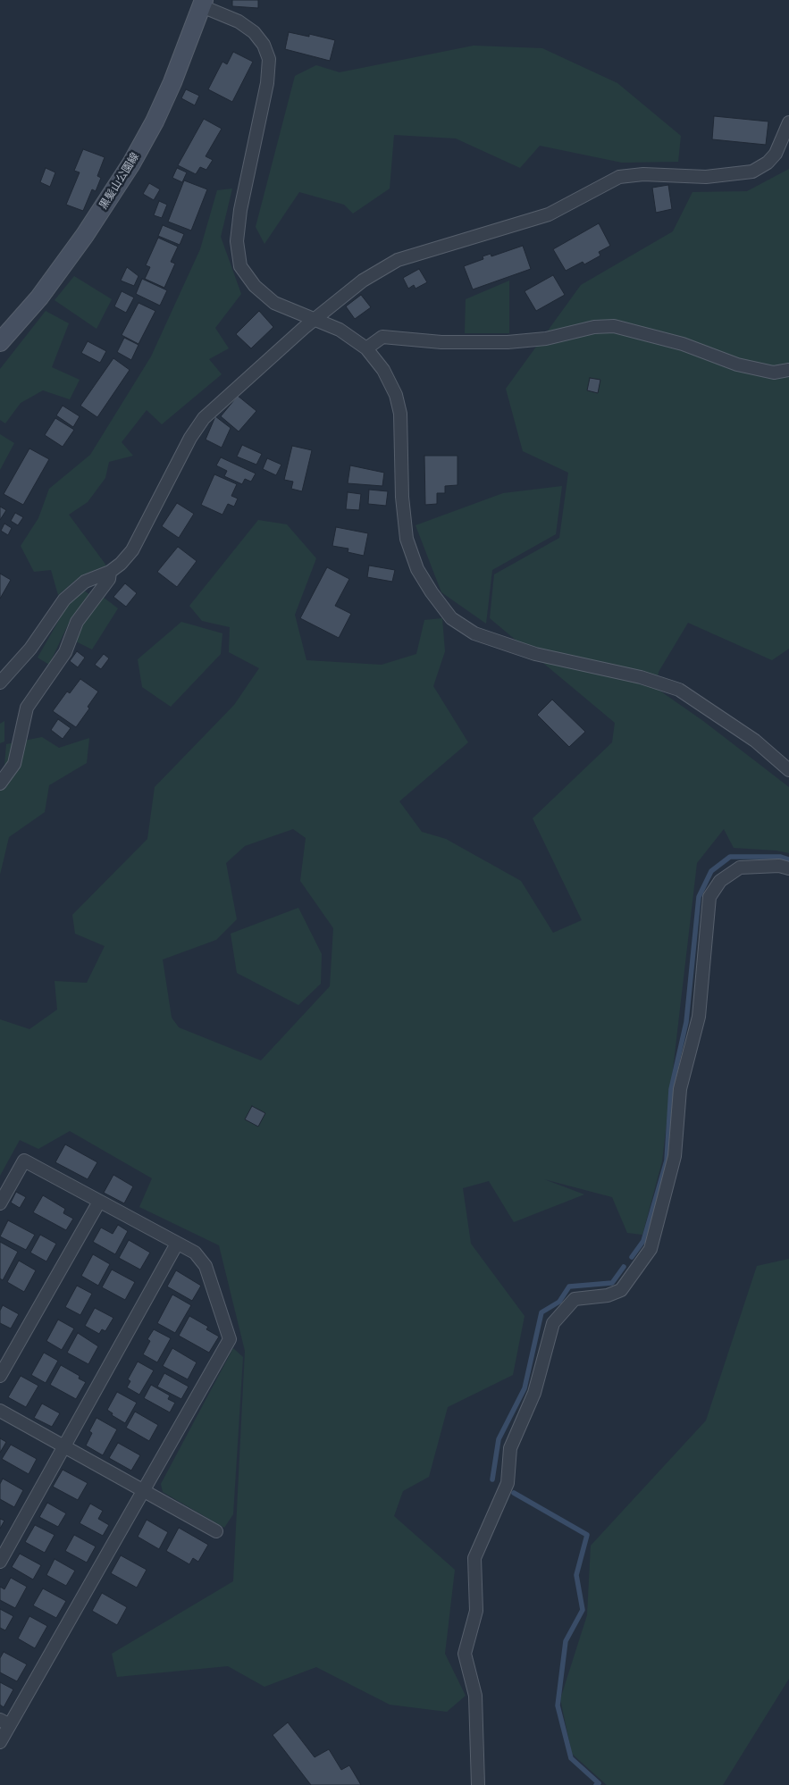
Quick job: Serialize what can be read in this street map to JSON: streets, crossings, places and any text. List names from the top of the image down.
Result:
{
  "streets": {
    "main road": ["黒髪山公園線"]
  }
}
